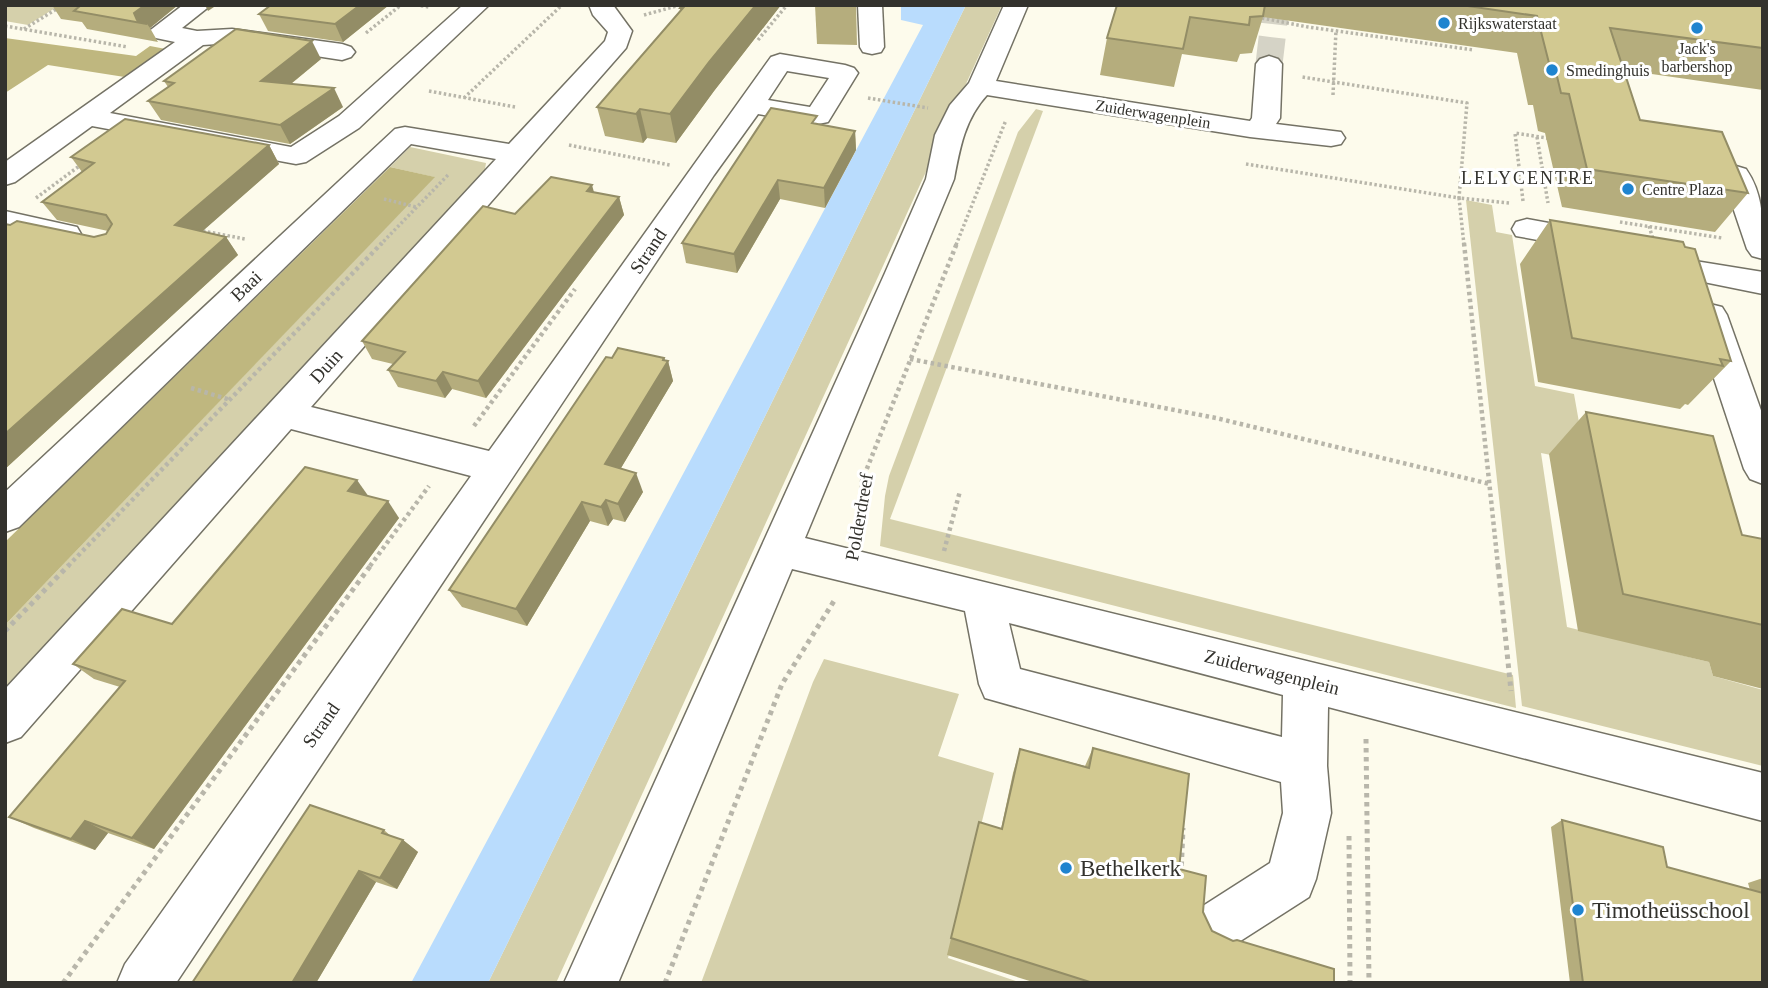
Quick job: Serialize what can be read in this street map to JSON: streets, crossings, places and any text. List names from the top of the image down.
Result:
{
  "streets": {
    "street": [
      "Zuiderwagenplein",
      "Strand",
      "Baai",
      "Duin"
    ],
    "path": ["Polderdreef"]
  },
  "crossings": [
    ["Zuiderwagenplein", "Polderdreef"],
    ["Baai", "Duin"]
  ],
  "districts": ["LELYCENTRE"],
  "places": [
    "Rijkswaterstaat",
    "Jack's barbershop",
    "Smedinghuis",
    "Centre Plaza",
    "Bethelkerk",
    "Timotheüsschool"
  ]
}
